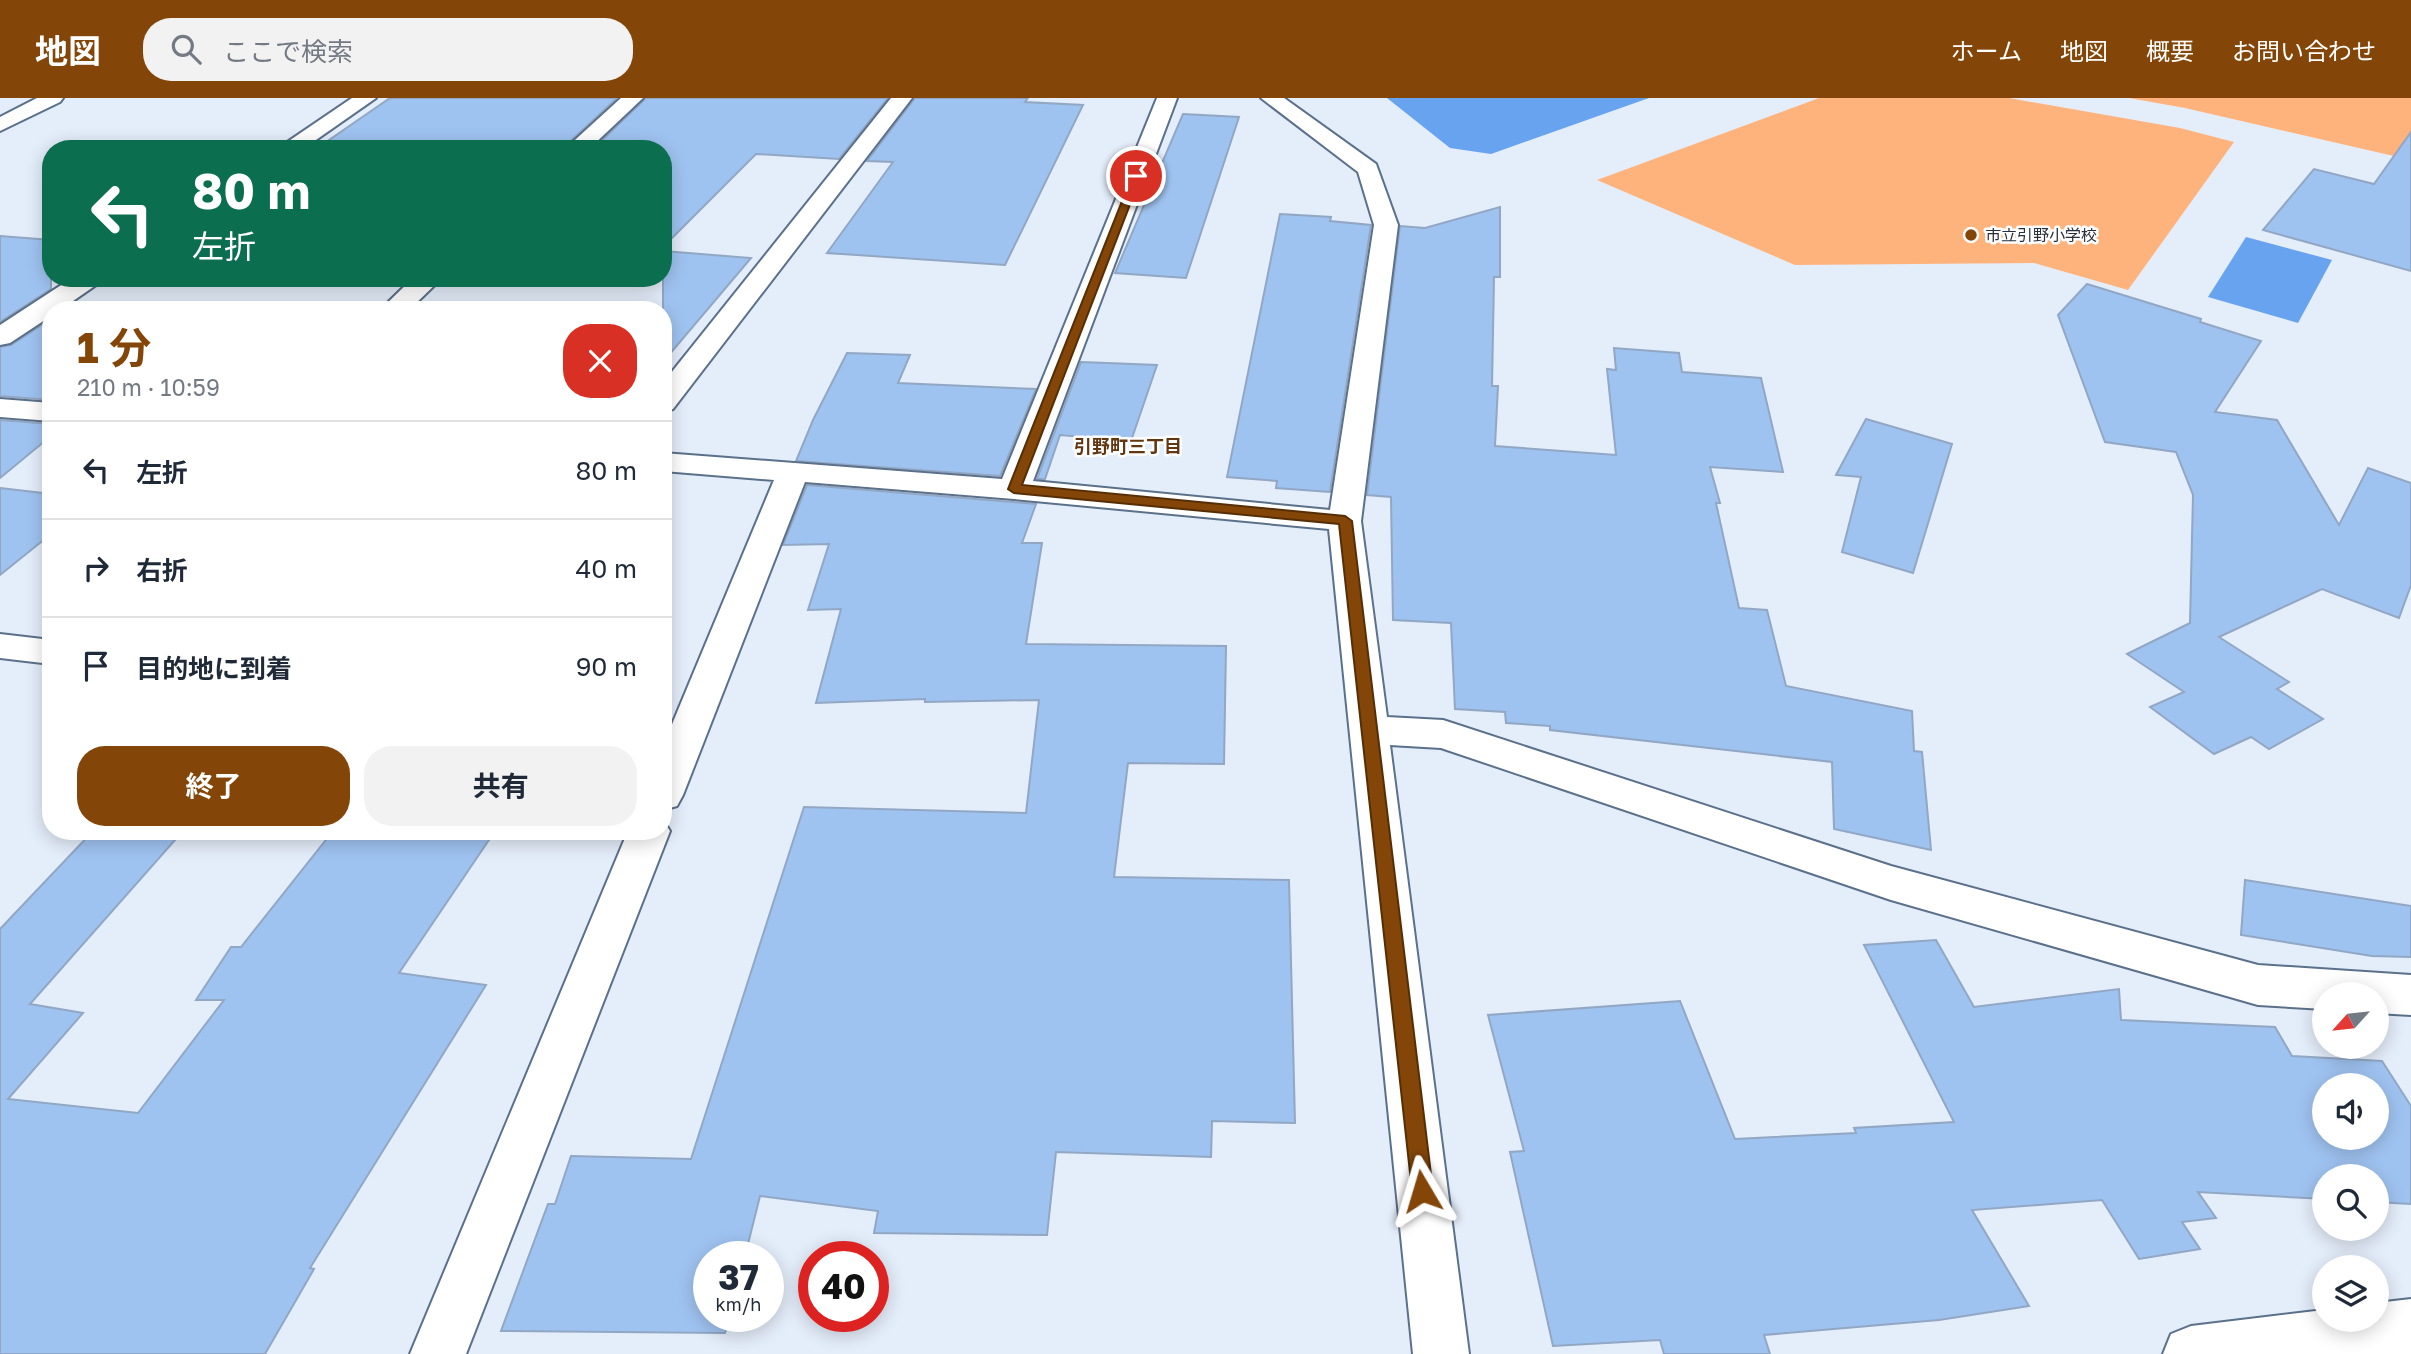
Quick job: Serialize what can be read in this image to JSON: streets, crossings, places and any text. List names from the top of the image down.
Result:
{
  "districts": ["引野町三丁目"],
  "places": ["市立引野小学校"],
  "north": "bottom left",
  "page": {
    "header": "地図",
    "search": "ここで検索",
    "nav": [
      "ホーム",
      "地図",
      "概要",
      "お問い合わせ"
    ],
    "turn": ["80 m", "左折"],
    "heading": ["1 分", "210 m · 10:59"],
    "list": [
      {
        "name": "左折",
        "value": "80 m"
      },
      {
        "name": "右折",
        "value": "40 m"
      },
      {
        "name": "目的地に到着",
        "value": "90 m"
      }
    ],
    "buttons": ["終了", "共有"],
    "speed": "37 km/h",
    "limit": "40"
  }
}
